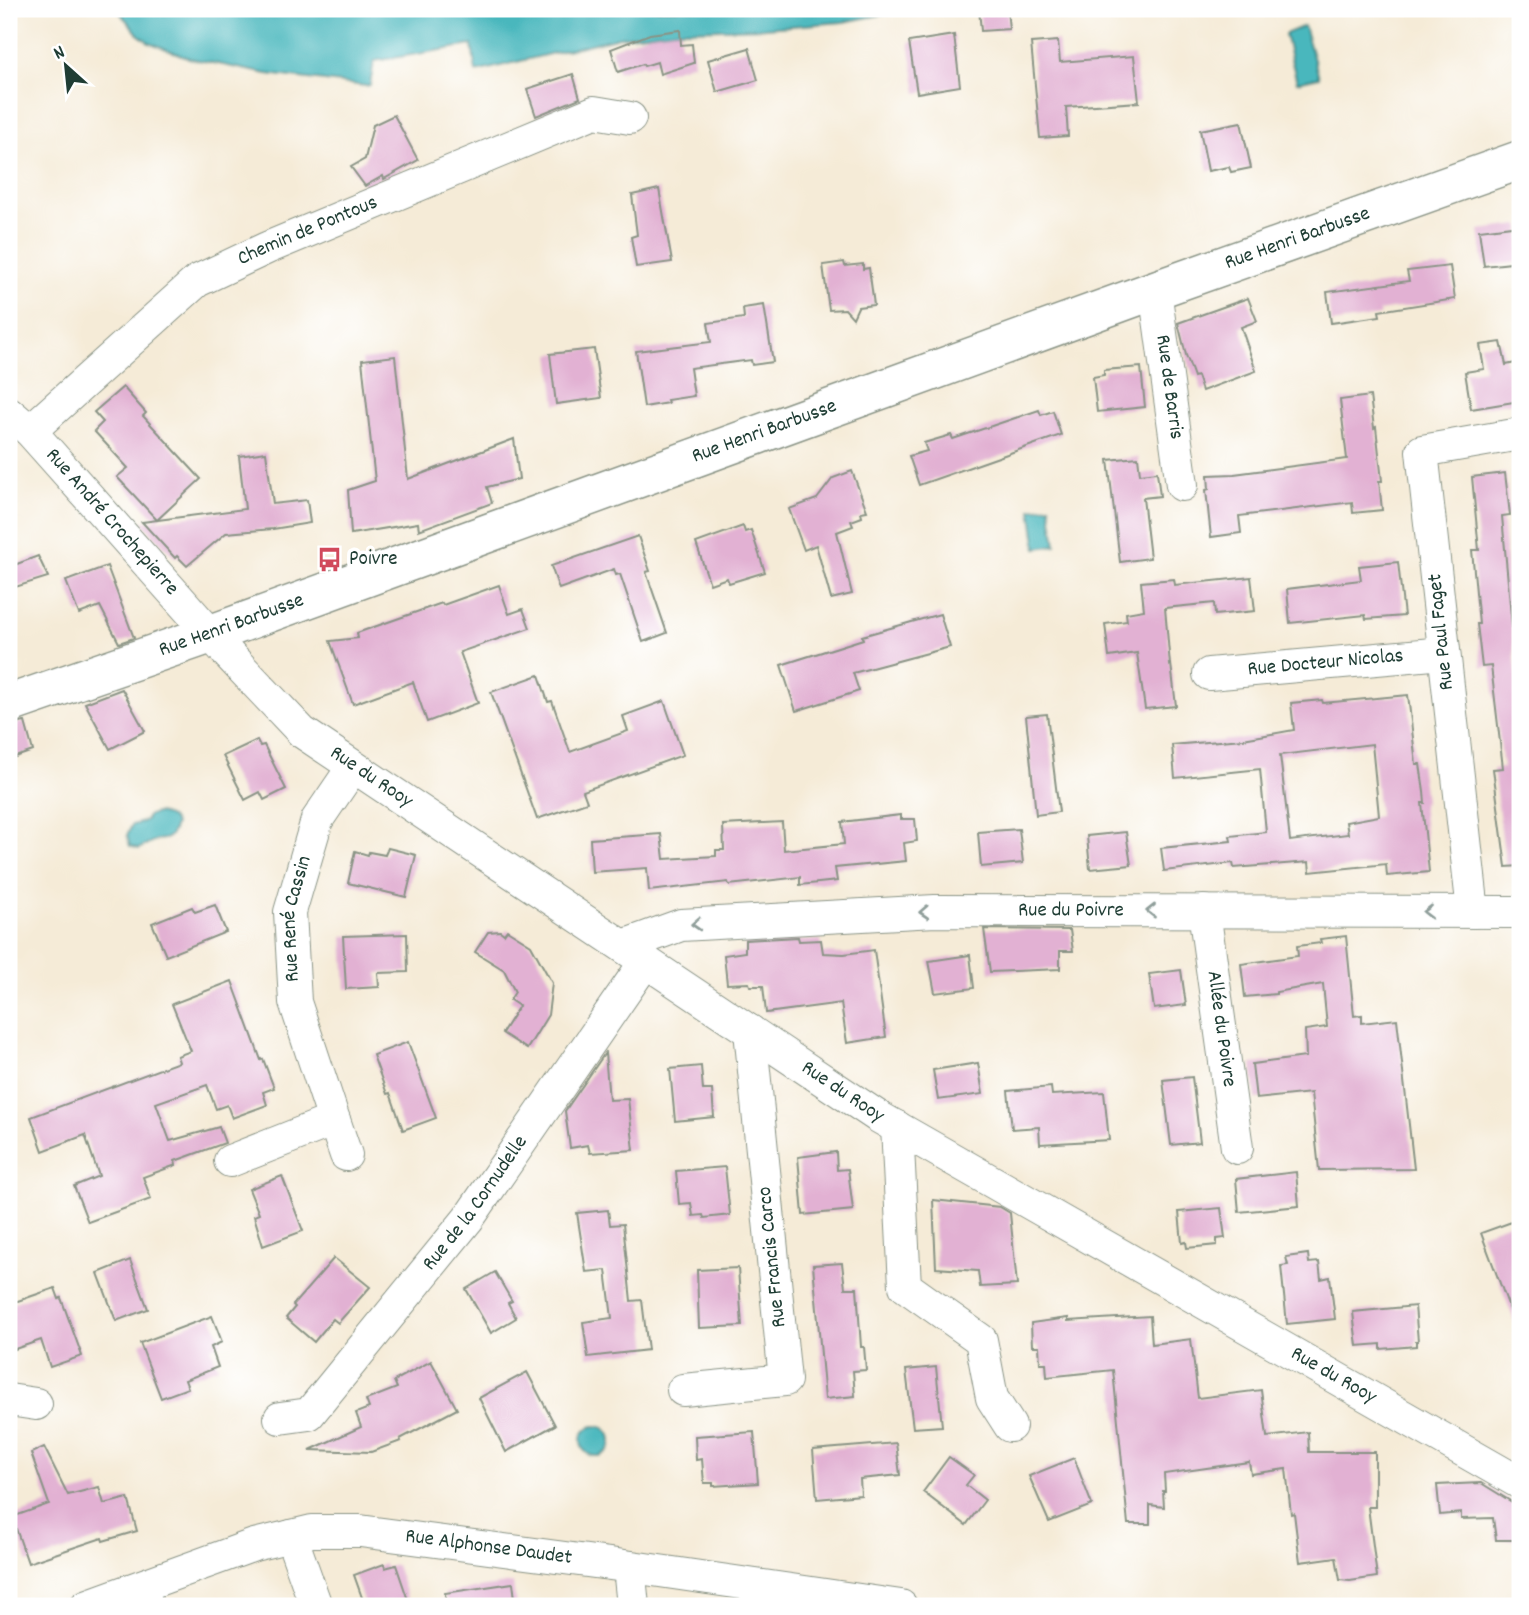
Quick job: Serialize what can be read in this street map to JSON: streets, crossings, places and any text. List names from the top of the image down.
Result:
{
  "streets": {
    "main road": ["Rue Henri Barbusse"],
    "street": [
      "Chemin de Pontous",
      "Rue de Barris",
      "Rue André Crochepierre",
      "Rue Paul Faget",
      "Rue Docteur Nicolas",
      "Rue du Rooy",
      "Rue du Poivre",
      "Rue René Cassin",
      "Allée du Poivre",
      "Rue de la Cornudelle",
      "Rue Francis Carco",
      "Rue Alphonse Daudet"
    ]
  },
  "crossings": [
    ["Chemin de Pontous", "Rue André Crochepierre"],
    ["Rue Henri Barbusse", "Rue de Barris"],
    ["Rue Henri Barbusse", "Rue André Crochepierre"],
    ["Rue Henri Barbusse", "Rue du Rooy"],
    ["Rue André Crochepierre", "Rue du Rooy"],
    ["Rue Paul Faget", "Rue Docteur Nicolas"],
    ["Rue Paul Faget", "Rue du Poivre"],
    ["Rue du Rooy", "Rue du Poivre"],
    ["Rue du Rooy", "Rue René Cassin"],
    ["Rue du Rooy", "Rue de la Cornudelle"],
    ["Rue du Rooy", "Rue Francis Carco"],
    ["Rue du Poivre", "Allée du Poivre"],
    ["Rue du Poivre", "Rue de la Cornudelle"]
  ],
  "one_way": ["Rue du Poivre"],
  "places": {
    "bus stop": ["Poivre"]
  },
  "north": "top left"
}
